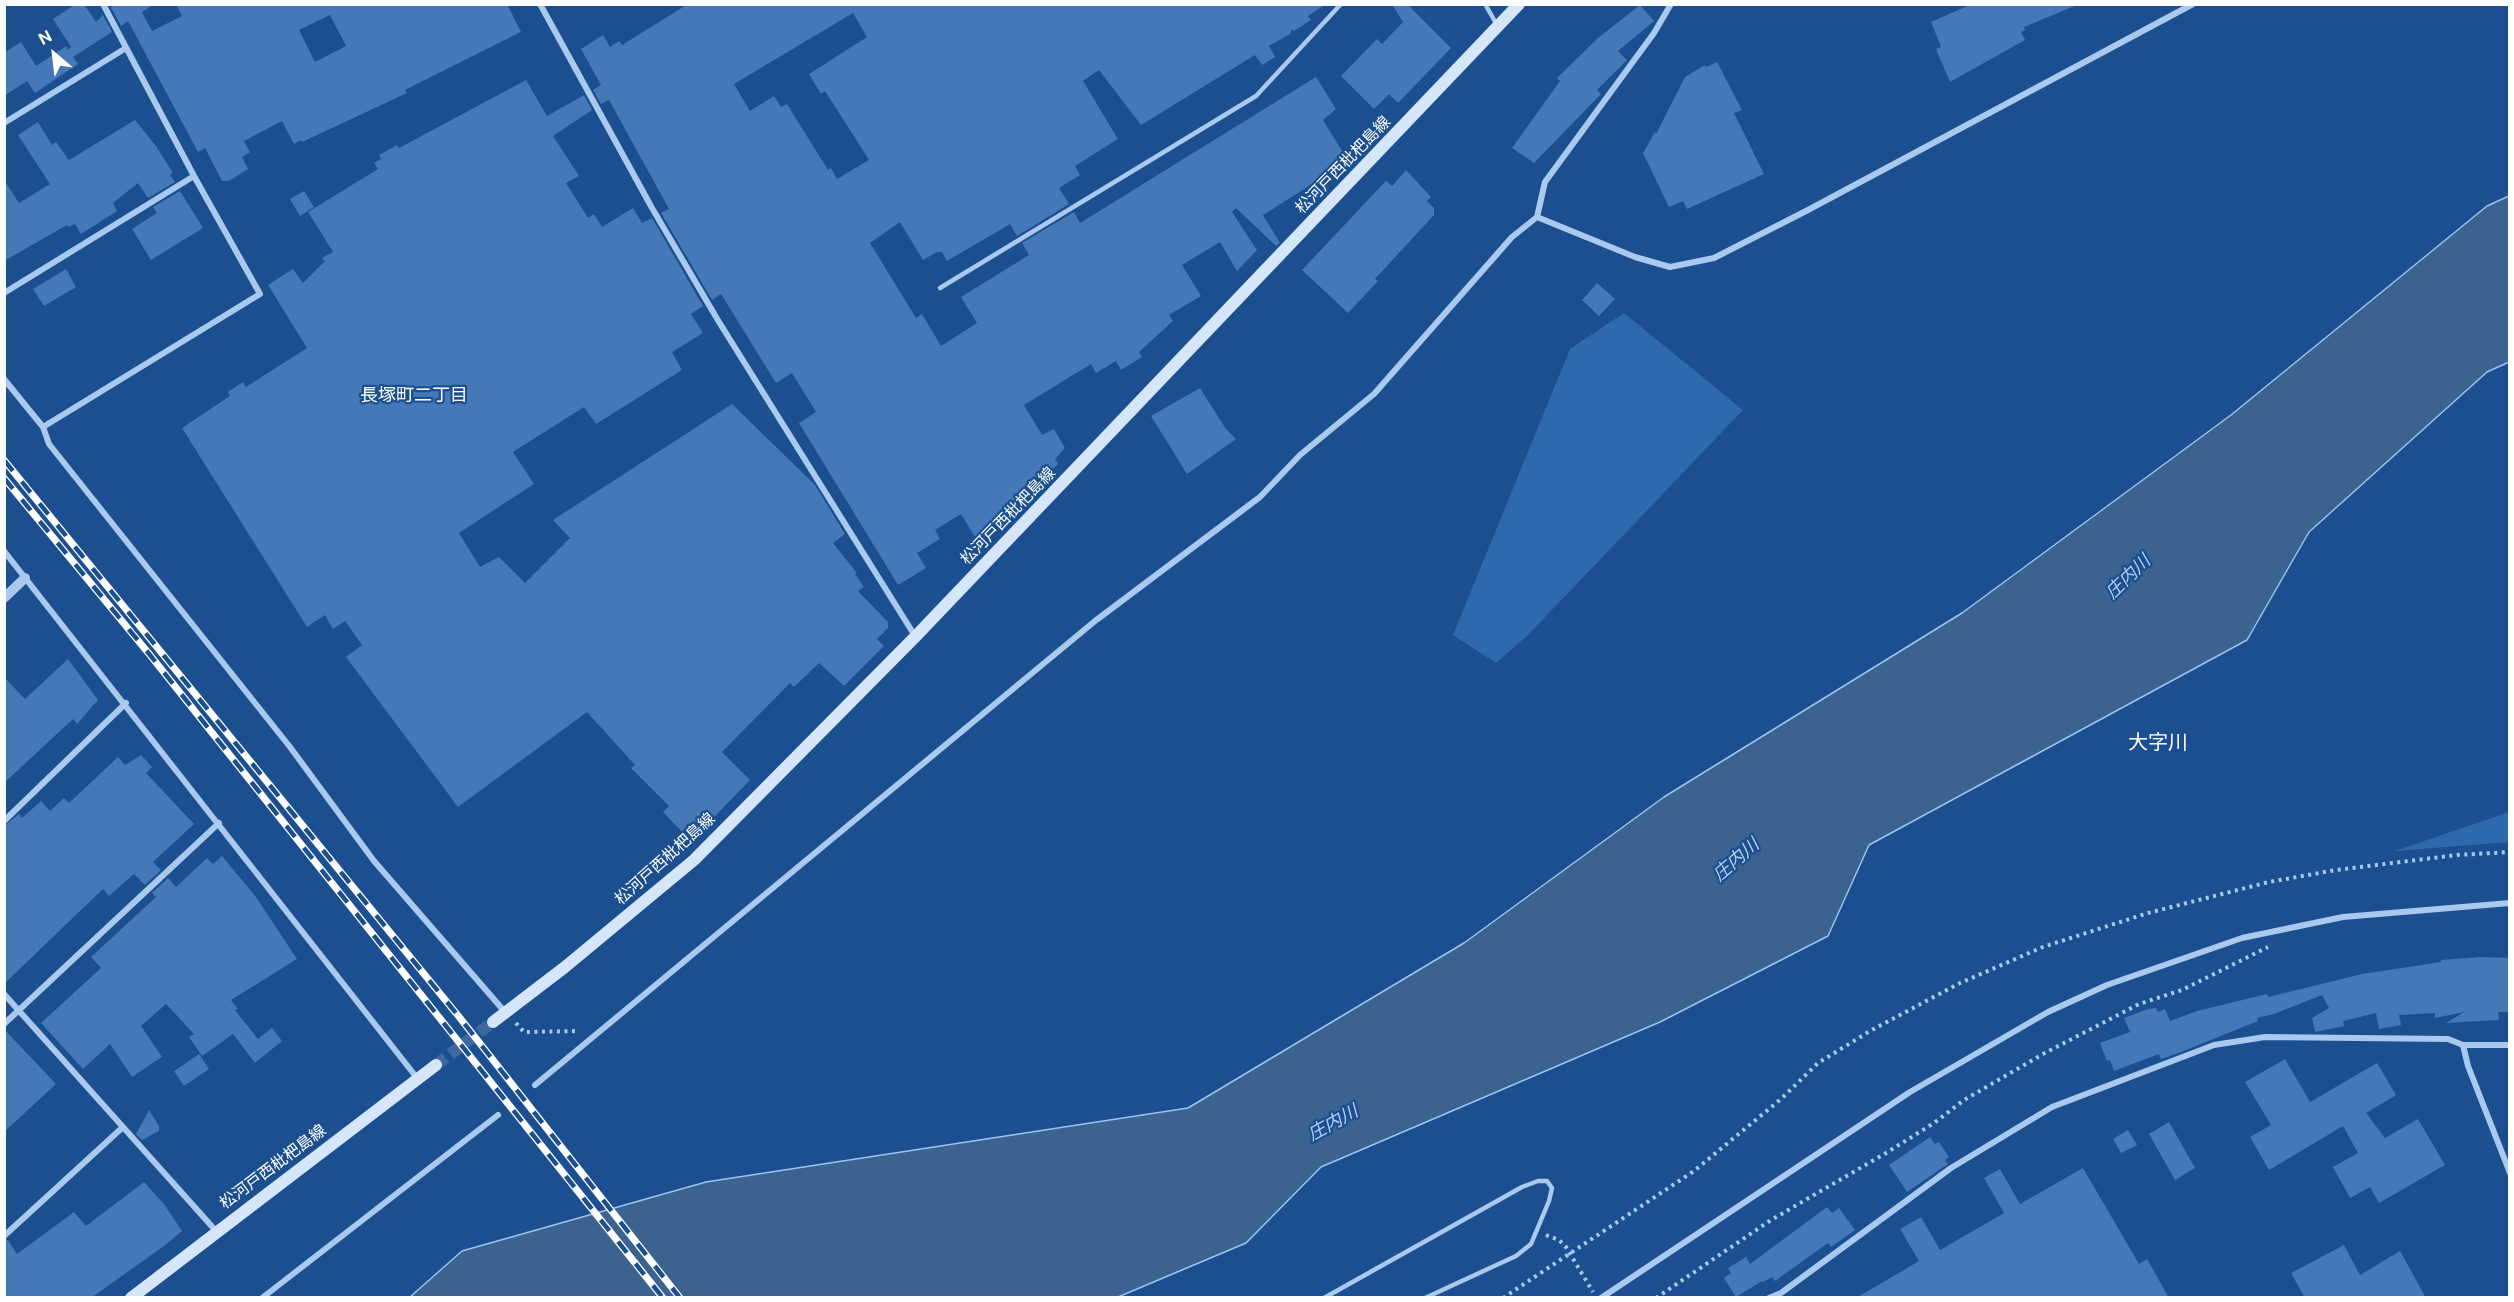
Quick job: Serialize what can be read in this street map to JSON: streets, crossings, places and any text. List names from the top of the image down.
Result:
{
  "streets": {
    "main road": ["松河戸西枇杷島線"]
  },
  "districts": ["長塚町二丁目", "大字川"],
  "water": ["庄内川"],
  "north": "top left"
}
